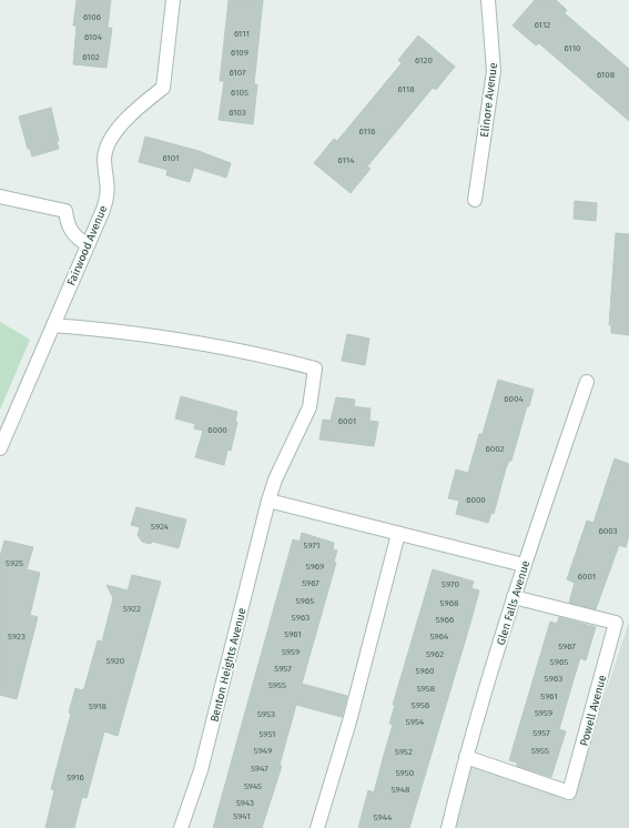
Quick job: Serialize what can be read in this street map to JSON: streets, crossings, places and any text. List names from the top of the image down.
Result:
{
  "streets": {
    "street": [
      "Elinore Avenue",
      "Fairwood Avenue",
      "Glen Falls Avenue",
      "Benton Heights Avenue",
      "Powell Avenue"
    ]
  },
  "crossings": [
    ["Fairwood Avenue", "Benton Heights Avenue"],
    ["Glen Falls Avenue", "Powell Avenue"]
  ],
  "house_numbers": [
    "6106",
    "6112",
    "6111",
    "6104",
    "6110",
    "6109",
    "6102",
    "6120",
    "6107",
    "6108",
    "6118",
    "6105",
    "6103",
    "6116",
    "6101",
    "6114",
    "6004",
    "6001",
    "6000",
    "6002",
    "6000",
    "5924",
    "6003",
    "5971",
    "5925",
    "5969",
    "6001",
    "5967",
    "5970",
    "5965",
    "5968",
    "5922",
    "5963",
    "5966",
    "5961",
    "5923",
    "5964",
    "5967",
    "5959",
    "5962",
    "5920",
    "5965",
    "5957",
    "5960",
    "5963",
    "5955",
    "5958",
    "5961",
    "5956",
    "5918",
    "5959",
    "5953",
    "5954",
    "5957",
    "5951",
    "5949",
    "5955",
    "5952",
    "5947",
    "5950",
    "5916",
    "5945",
    "5948",
    "5943",
    "5941",
    "5944"
  ]
}
